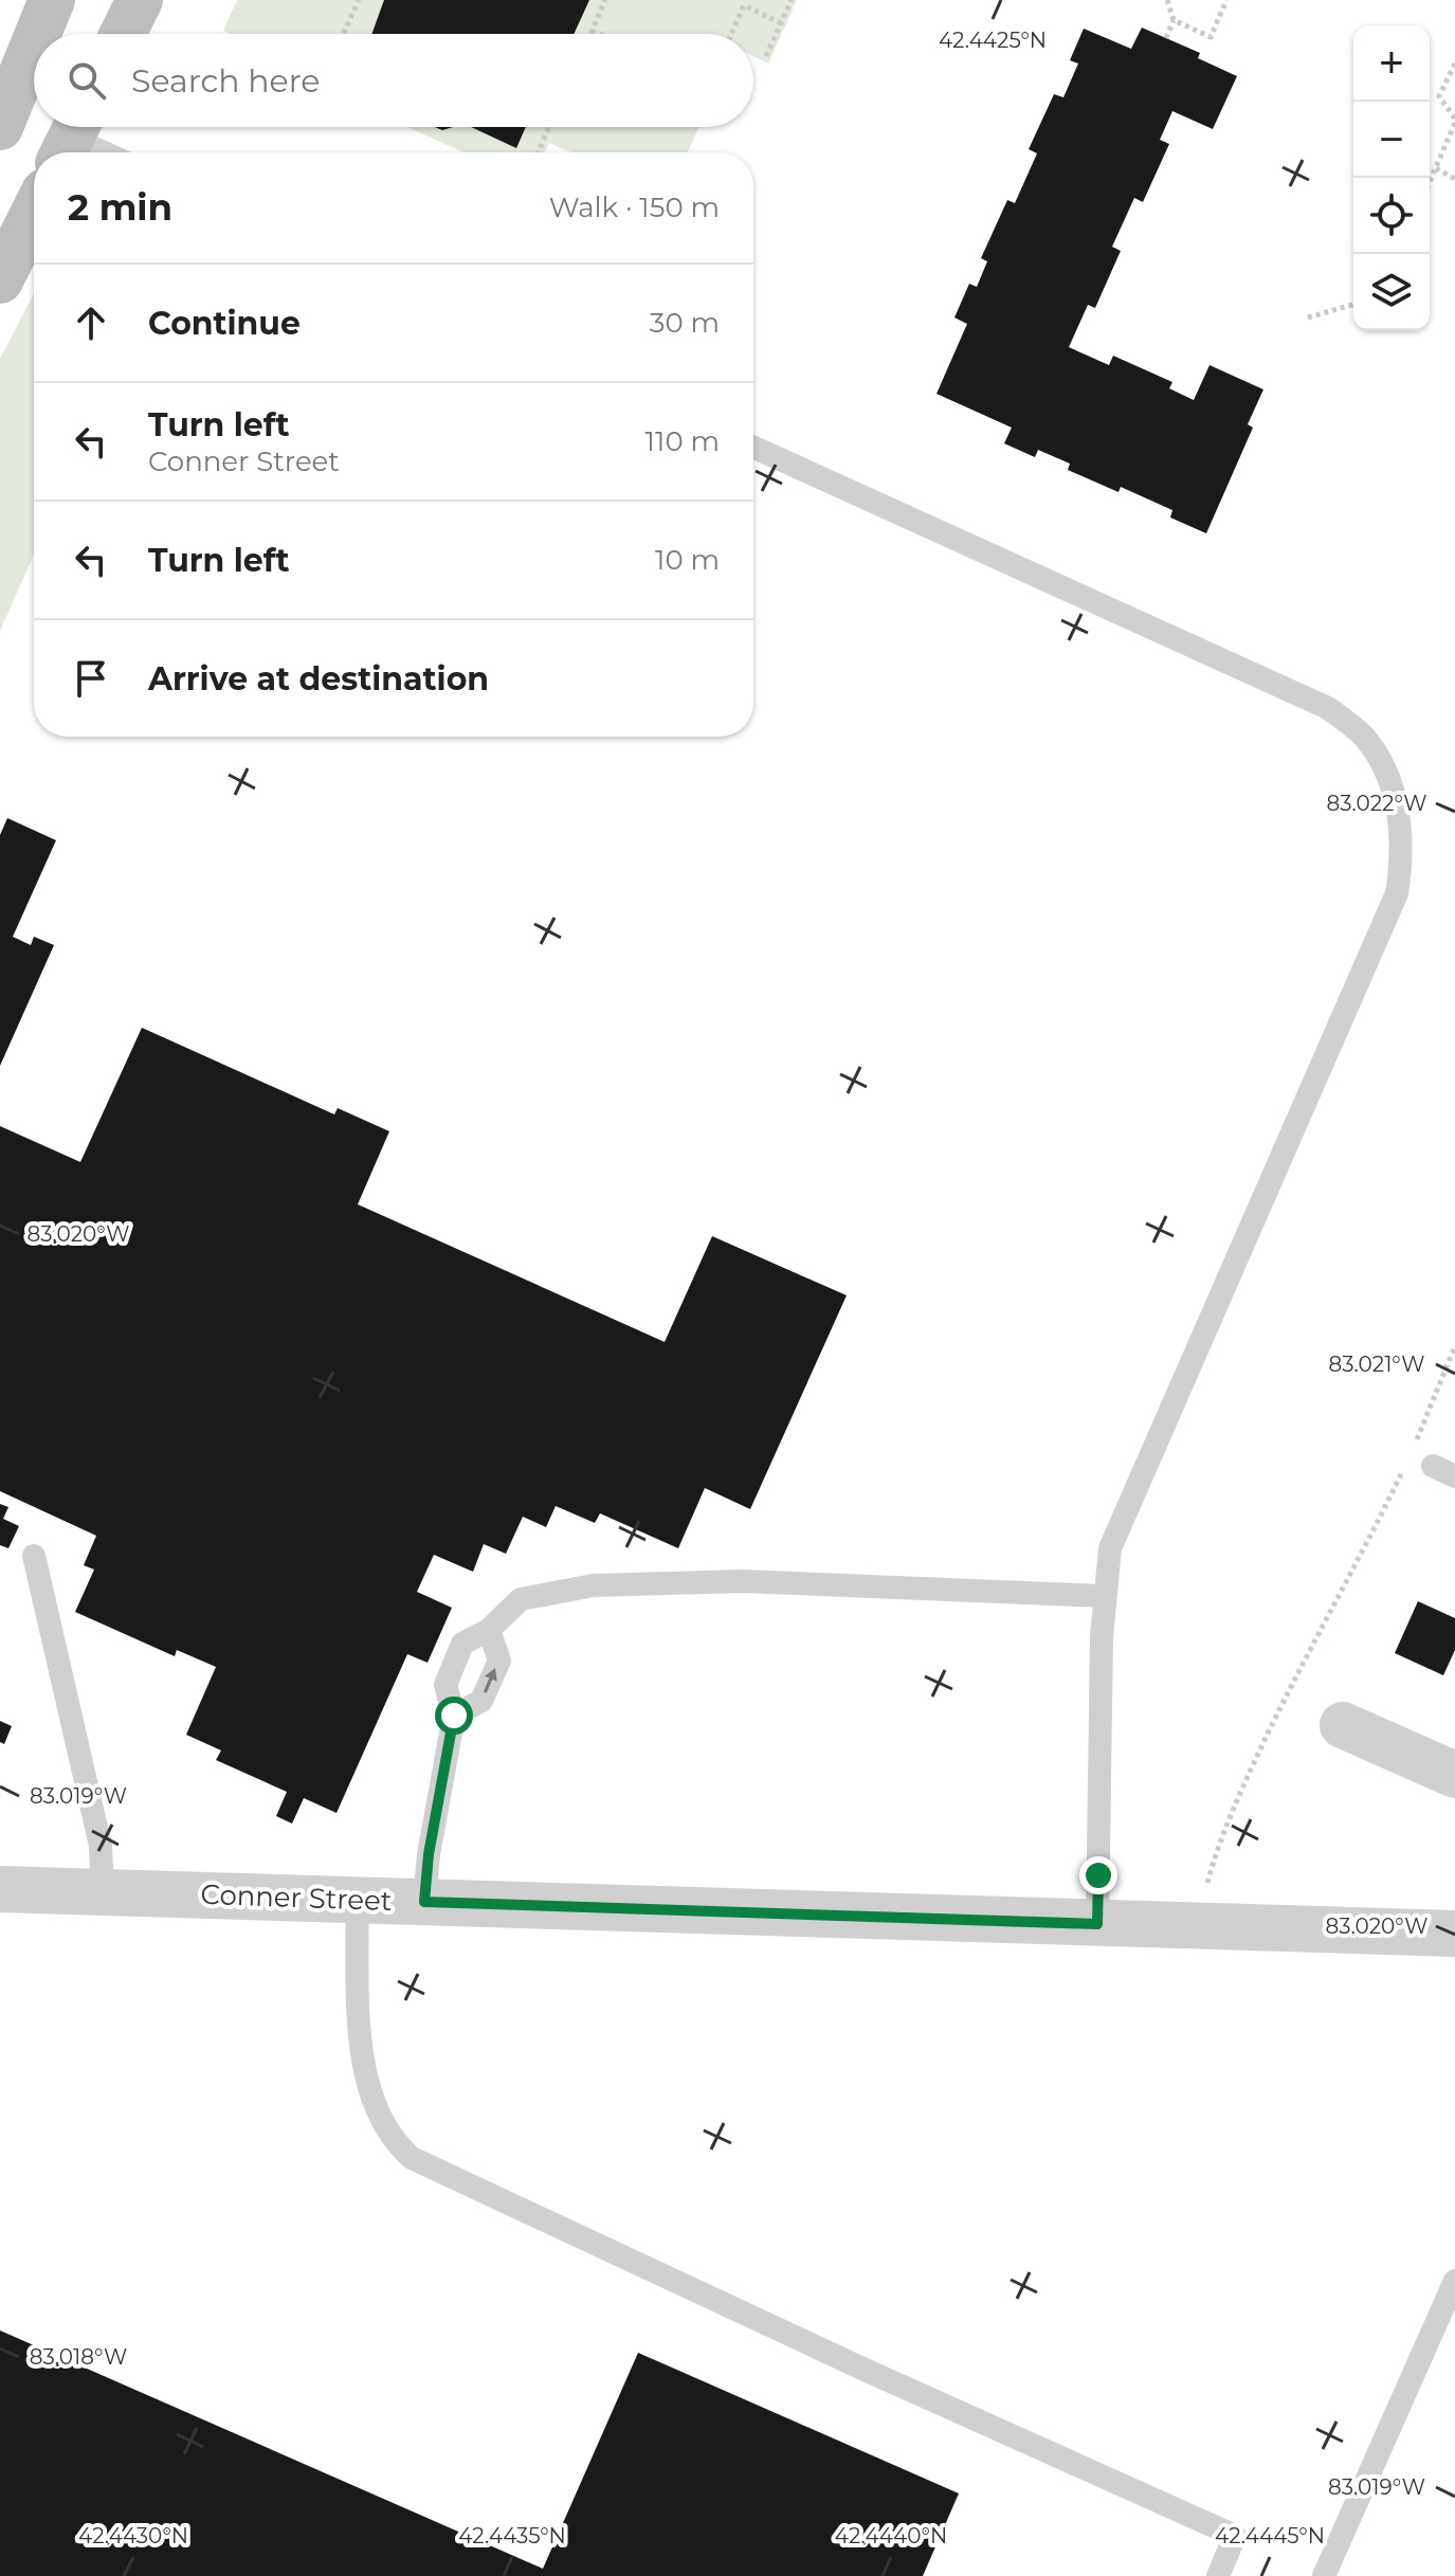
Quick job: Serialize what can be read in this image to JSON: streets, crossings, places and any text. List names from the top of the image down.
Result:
{
  "streets": {
    "street": ["Conner Street"]
  },
  "page": {
    "map_buttons": ["+", "−"],
    "search": "Search here",
    "heading": ["2 min", "Walk · 150 m"],
    "list": [
      ["Continue", "30 m"],
      ["Turn left", "Conner Street", "110 m"],
      ["Turn left", "10 m"],
      "Arrive at destination"
    ]
  },
  "coordinates": [
    "42.4425°N",
    "83.022°W",
    "83.020°W",
    "83.021°W",
    "83.019°W",
    "83.018°W",
    "42.4430°N",
    "42.4435°N",
    "42.4440°N",
    "42.4445°N"
  ]
}
